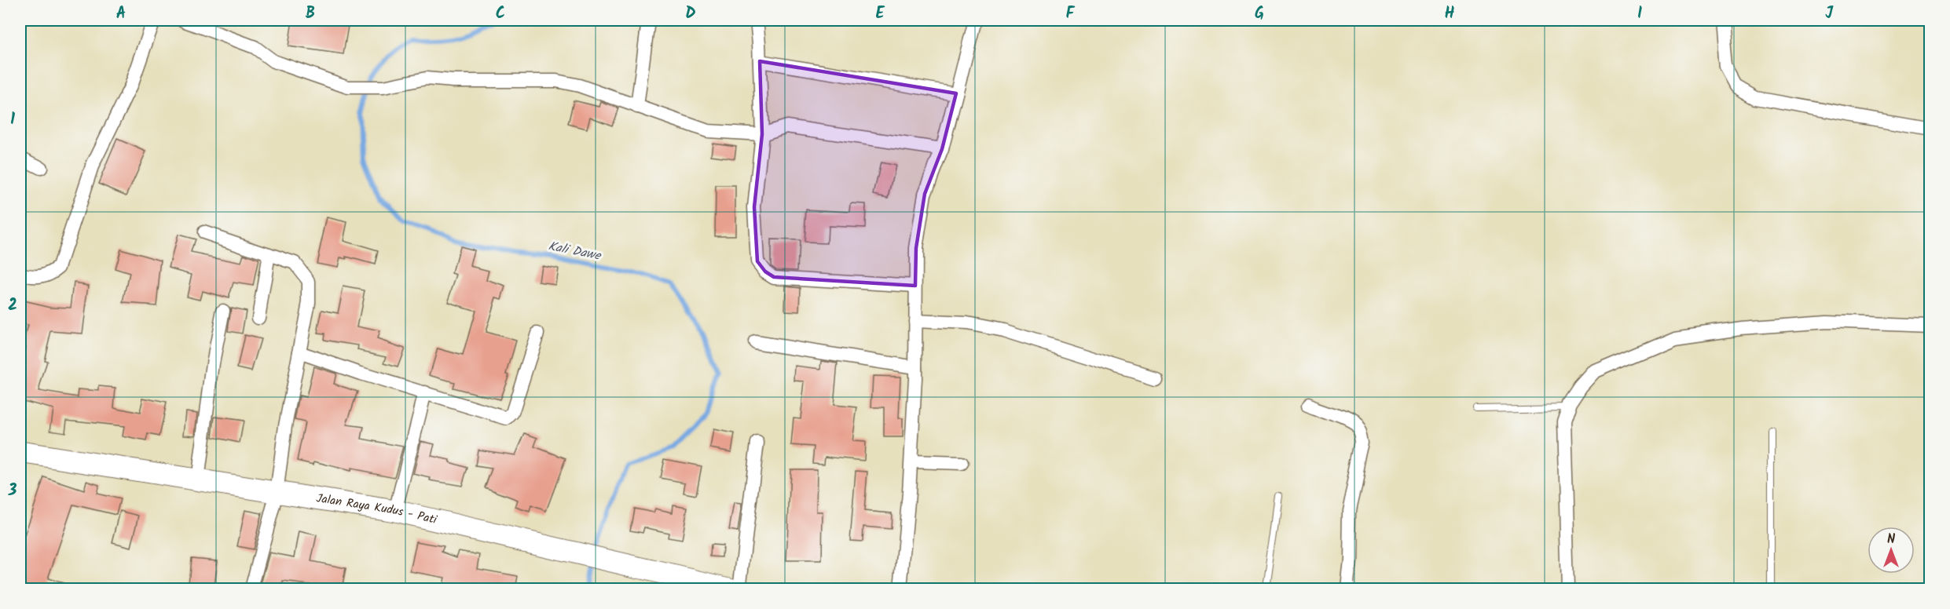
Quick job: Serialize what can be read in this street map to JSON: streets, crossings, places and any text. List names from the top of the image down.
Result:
{
  "streets": {
    "highway": ["Jalan Raya Kudus - Pati"]
  },
  "water": ["Kali Dawe"],
  "north": "top",
  "grid": {
    "columns": [
      "A",
      "B",
      "C",
      "D",
      "E",
      "F",
      "G",
      "H",
      "I",
      "J"
    ],
    "rows": ["1", "2", "3"]
  }
}
